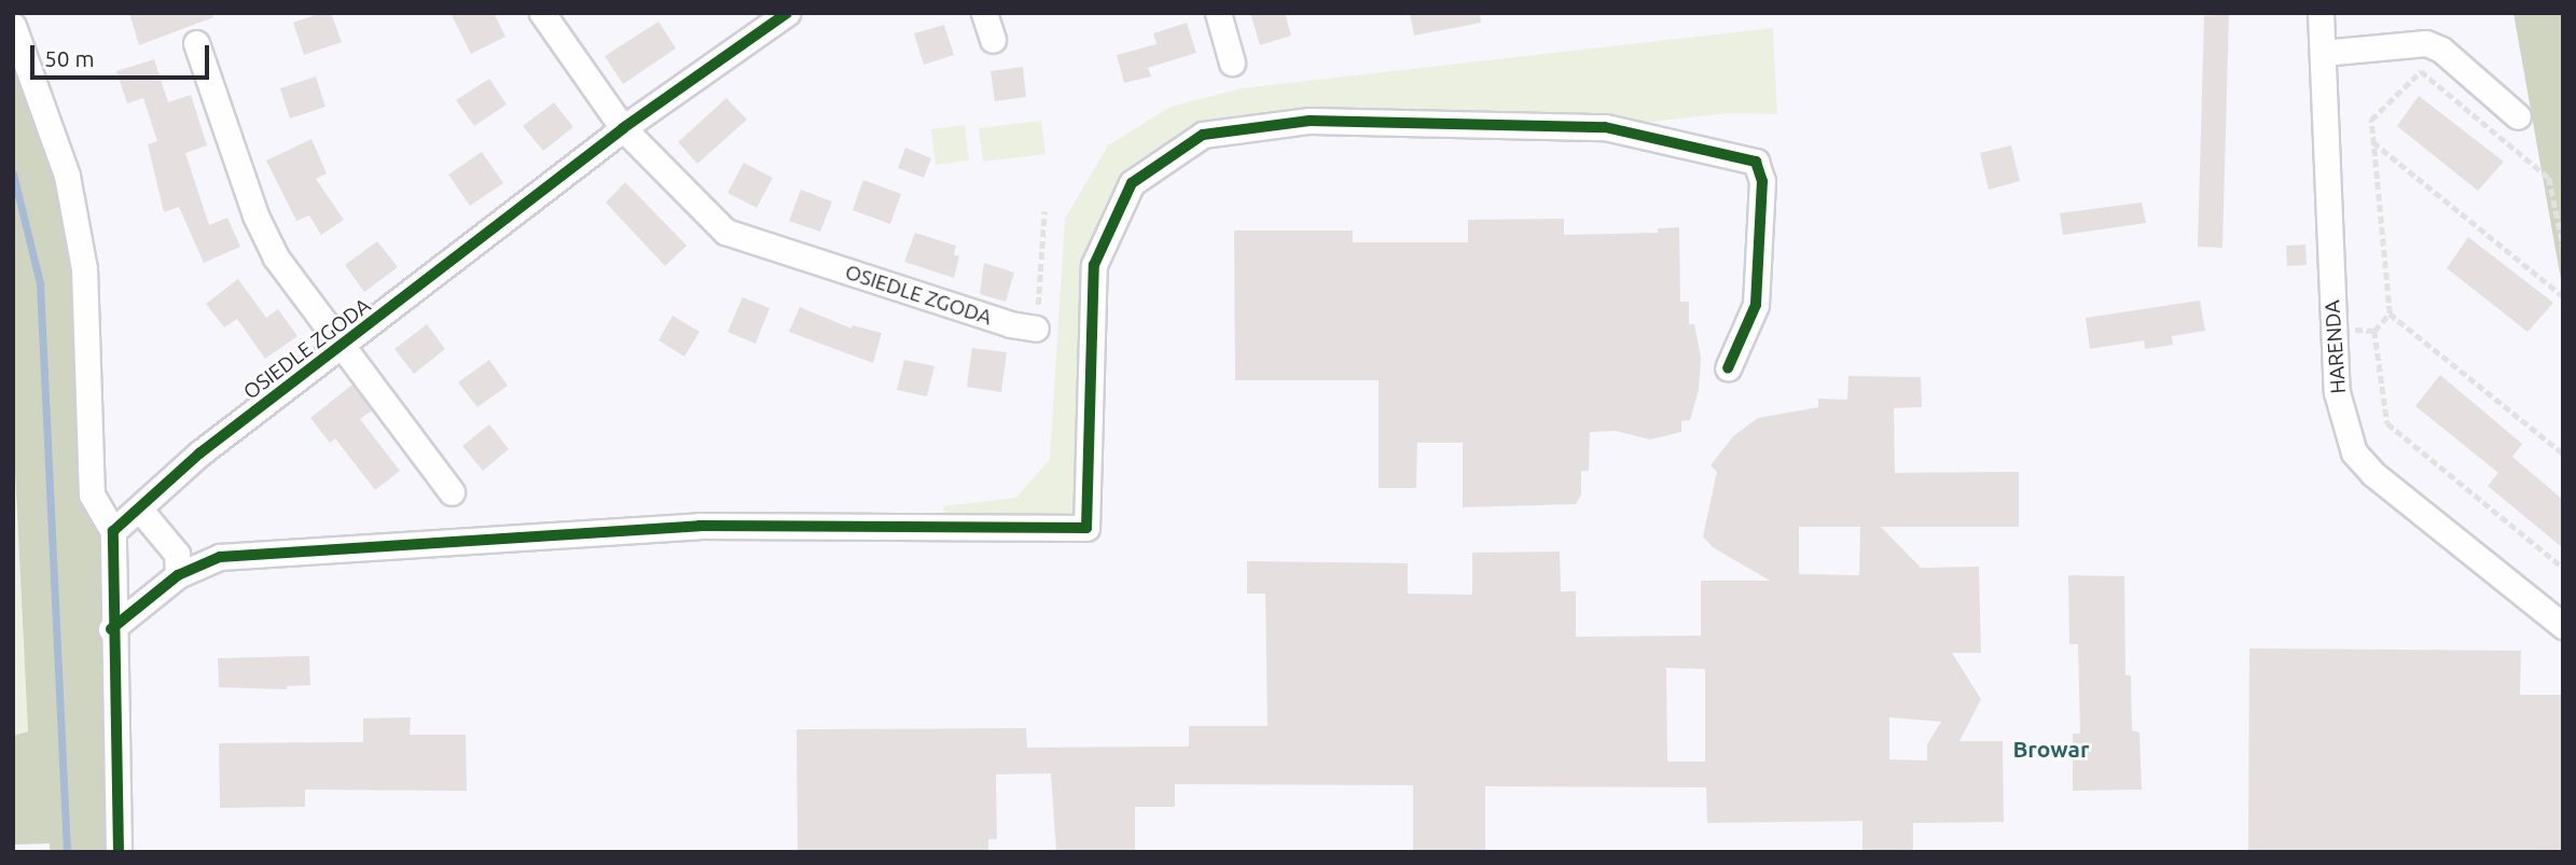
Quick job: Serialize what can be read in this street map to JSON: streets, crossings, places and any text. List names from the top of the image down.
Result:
{
  "streets": {
    "street": ["OSIEDLE ZGODA", "HARENDA"]
  },
  "districts": ["Browar"],
  "scale_bar": "50 m"
}
